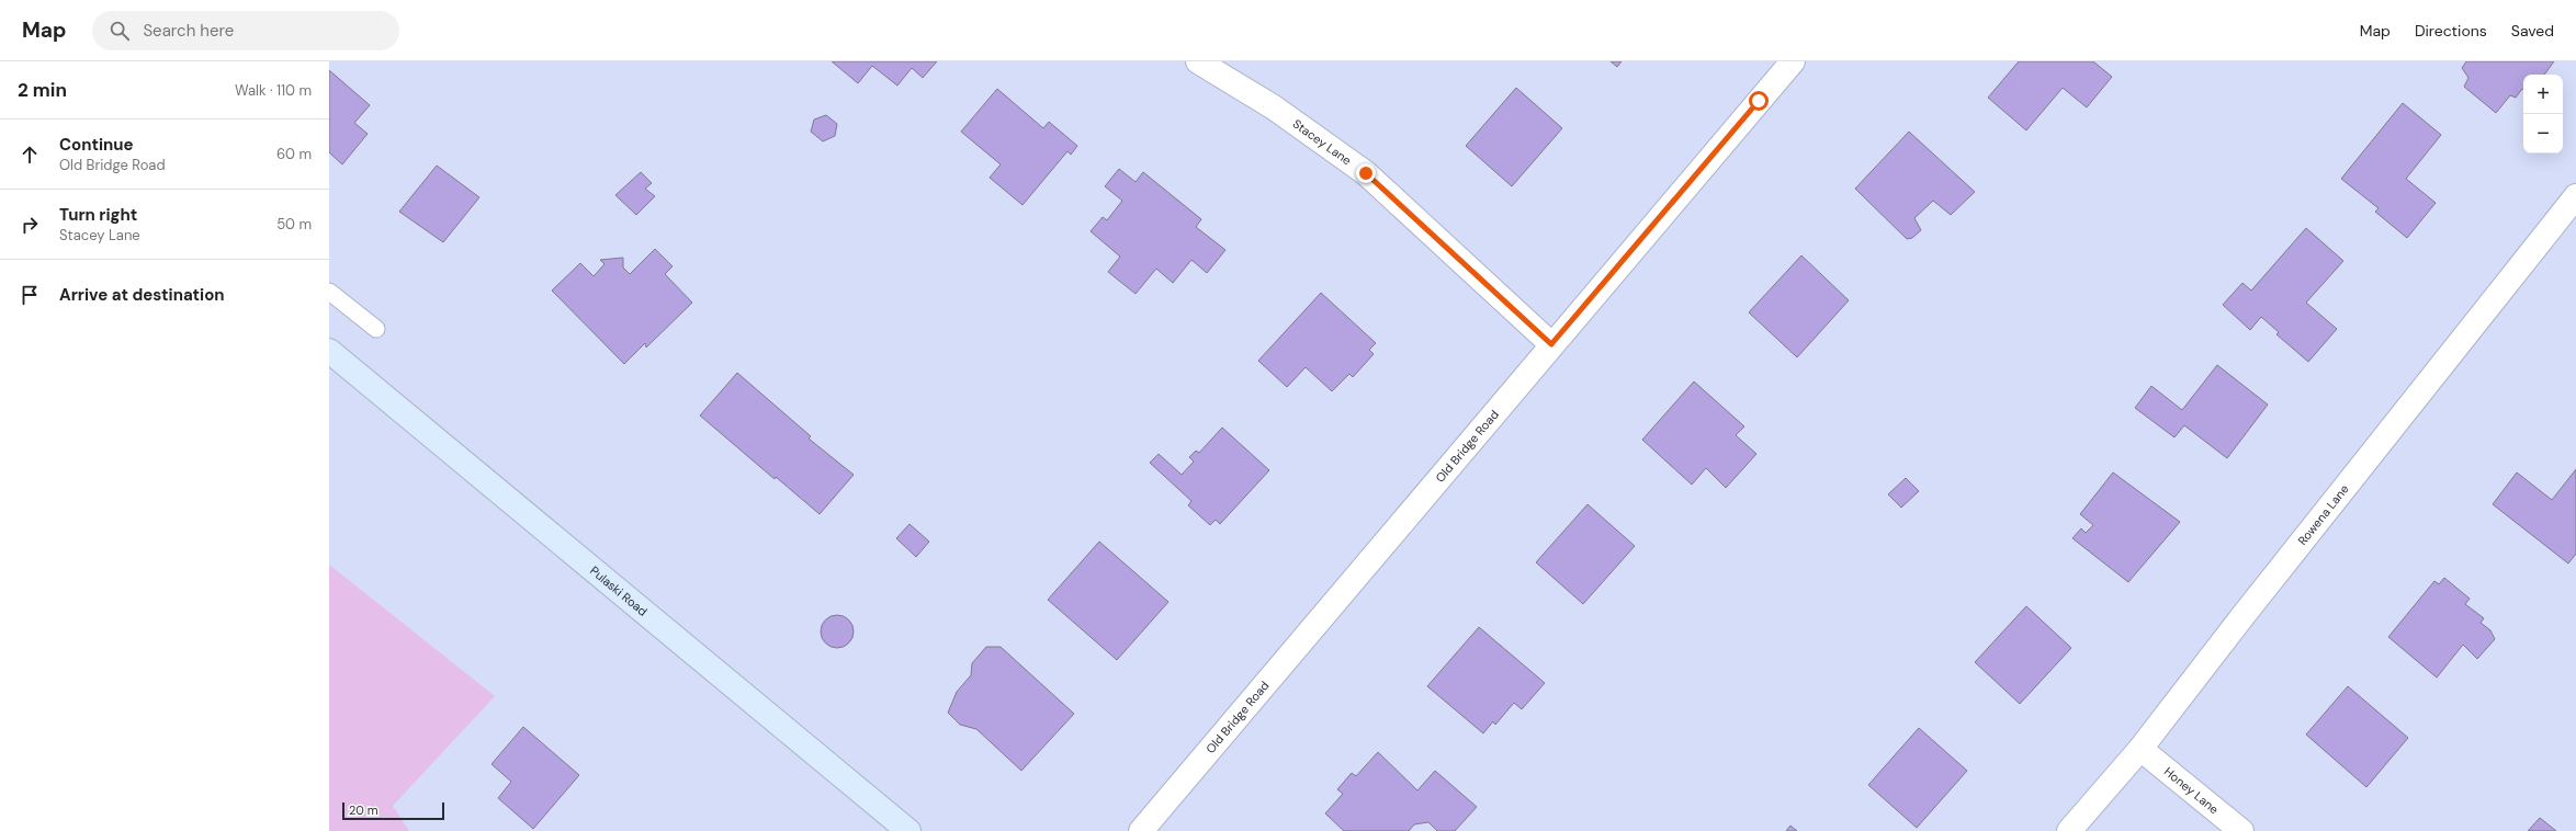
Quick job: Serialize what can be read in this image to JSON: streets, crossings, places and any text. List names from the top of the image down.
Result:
{
  "streets": {
    "main road": ["Pulaski Road"],
    "street": [
      "Stacey Lane",
      "Old Bridge Road",
      "Rowena Lane",
      "Honey Lane"
    ]
  },
  "crossings": [
    ["Stacey Lane", "Old Bridge Road"],
    ["Rowena Lane", "Honey Lane"]
  ],
  "scale_bar": "20 m",
  "page": {
    "header": "Map",
    "search": "Search here",
    "nav": ["Map", "Directions", "Saved"],
    "heading": ["2 min", "Walk · 110 m"],
    "map_buttons": ["+", "−"],
    "list": [
      ["Continue", "Old Bridge Road", "60 m"],
      ["Turn right", "Stacey Lane", "50 m"],
      "Arrive at destination"
    ],
    "scale": "20 m"
  }
}
